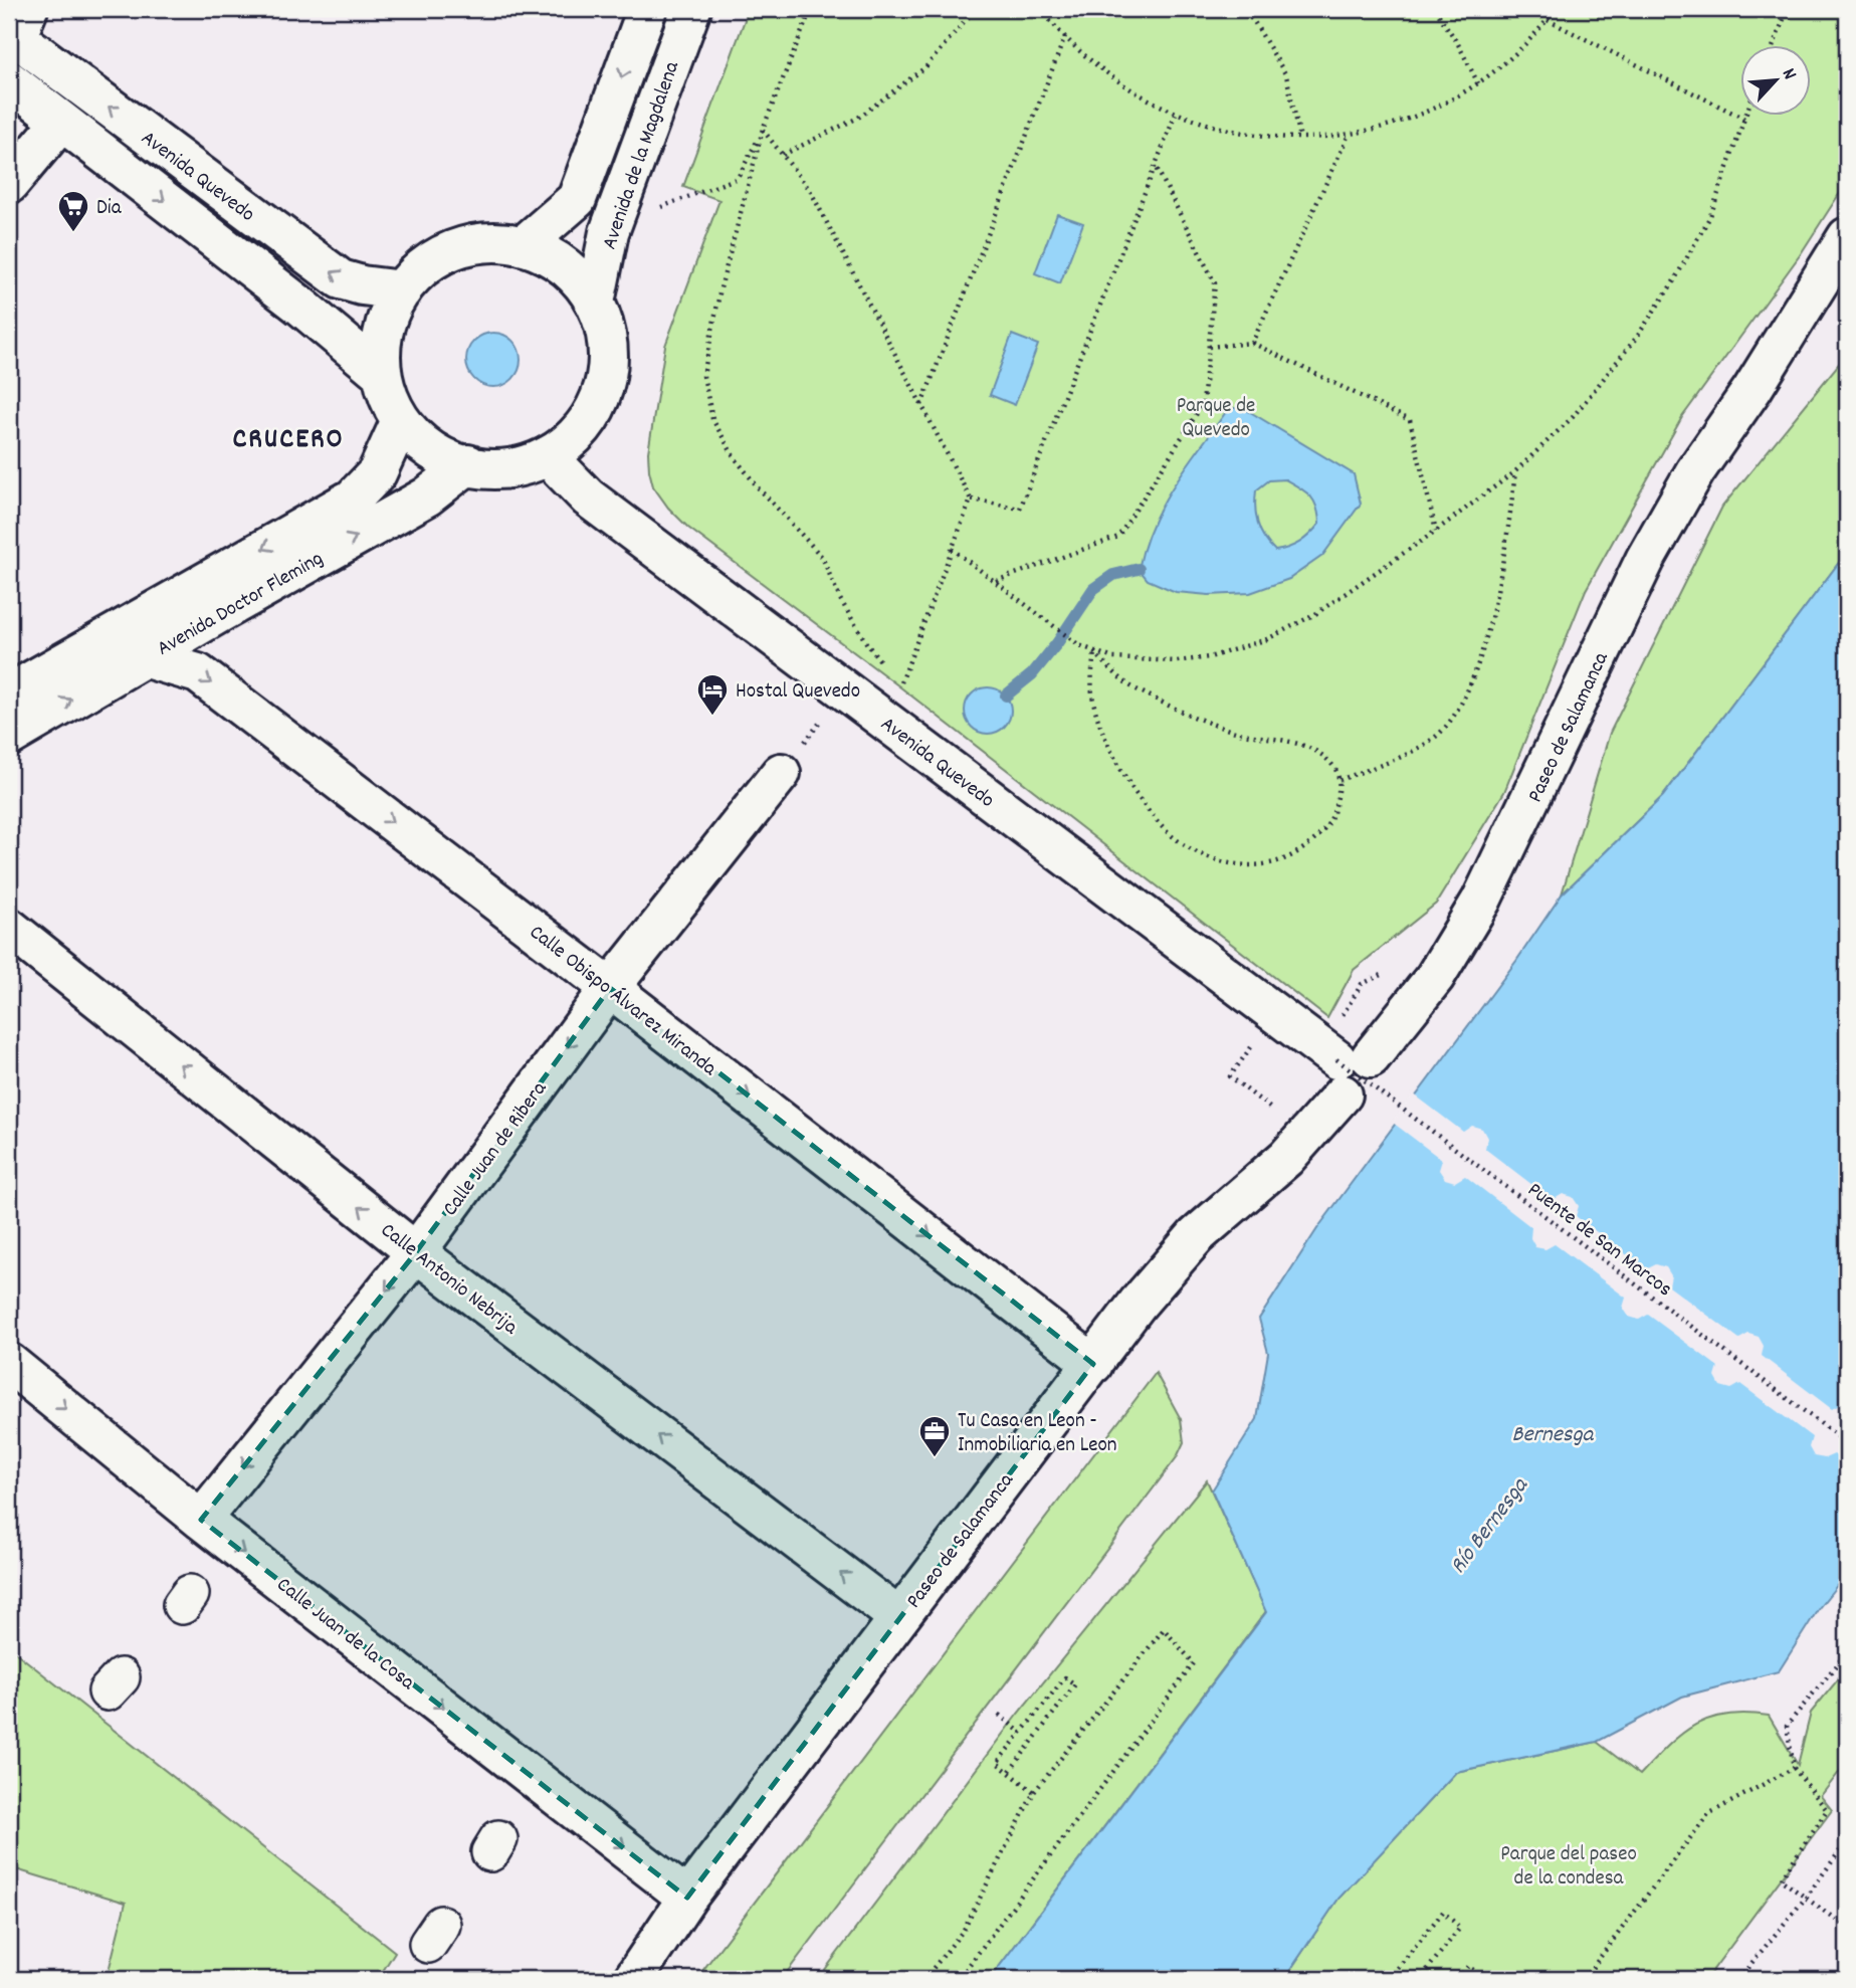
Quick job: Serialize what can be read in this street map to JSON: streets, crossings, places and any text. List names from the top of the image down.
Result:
{
  "streets": {
    "street": [
      "Avenida de la Magdalena",
      "Avenida Quevedo",
      "Avenida Doctor Fleming",
      "Paseo de Salamanca",
      "Calle Obispo Álvarez Miranda",
      "Calle Juan de Ribera",
      "Calle Antonio Nebrija",
      "Calle Juan de la Cosa"
    ],
    "path": ["Puente de San Marcos"]
  },
  "crossings": [
    ["Avenida de la Magdalena", "Avenida Quevedo"],
    ["Avenida de la Magdalena", "Avenida Doctor Fleming"],
    ["Avenida Quevedo", "Avenida Doctor Fleming"],
    ["Avenida Quevedo", "Paseo de Salamanca"],
    ["Avenida Quevedo", "Puente de San Marcos"],
    ["Avenida Doctor Fleming", "Calle Obispo Álvarez Miranda"],
    ["Paseo de Salamanca", "Calle Obispo Álvarez Miranda"],
    ["Paseo de Salamanca", "Puente de San Marcos"],
    ["Paseo de Salamanca", "Calle Antonio Nebrija"],
    ["Paseo de Salamanca", "Calle Juan de la Cosa"],
    ["Calle Obispo Álvarez Miranda", "Calle Juan de Ribera"],
    ["Calle Juan de Ribera", "Calle Antonio Nebrija"],
    ["Calle Juan de Ribera", "Calle Juan de la Cosa"]
  ],
  "one_way": [
    "Calle Obispo Álvarez Miranda",
    "Calle Juan de Ribera",
    "Calle Antonio Nebrija",
    "Calle Juan de la Cosa"
  ],
  "districts": ["CRUCERO"],
  "water": ["Bernesga", "Río Bernesga"],
  "parks": ["Parque de Quevedo", "Parque del paseo de la condesa"],
  "places": {
    "supermarket": ["Dia"],
    "hotel": ["Hostal Quevedo"],
    "office": ["Tu Casa en Leon - Inmobiliaria en Leon"]
  },
  "north": "top right"
}
